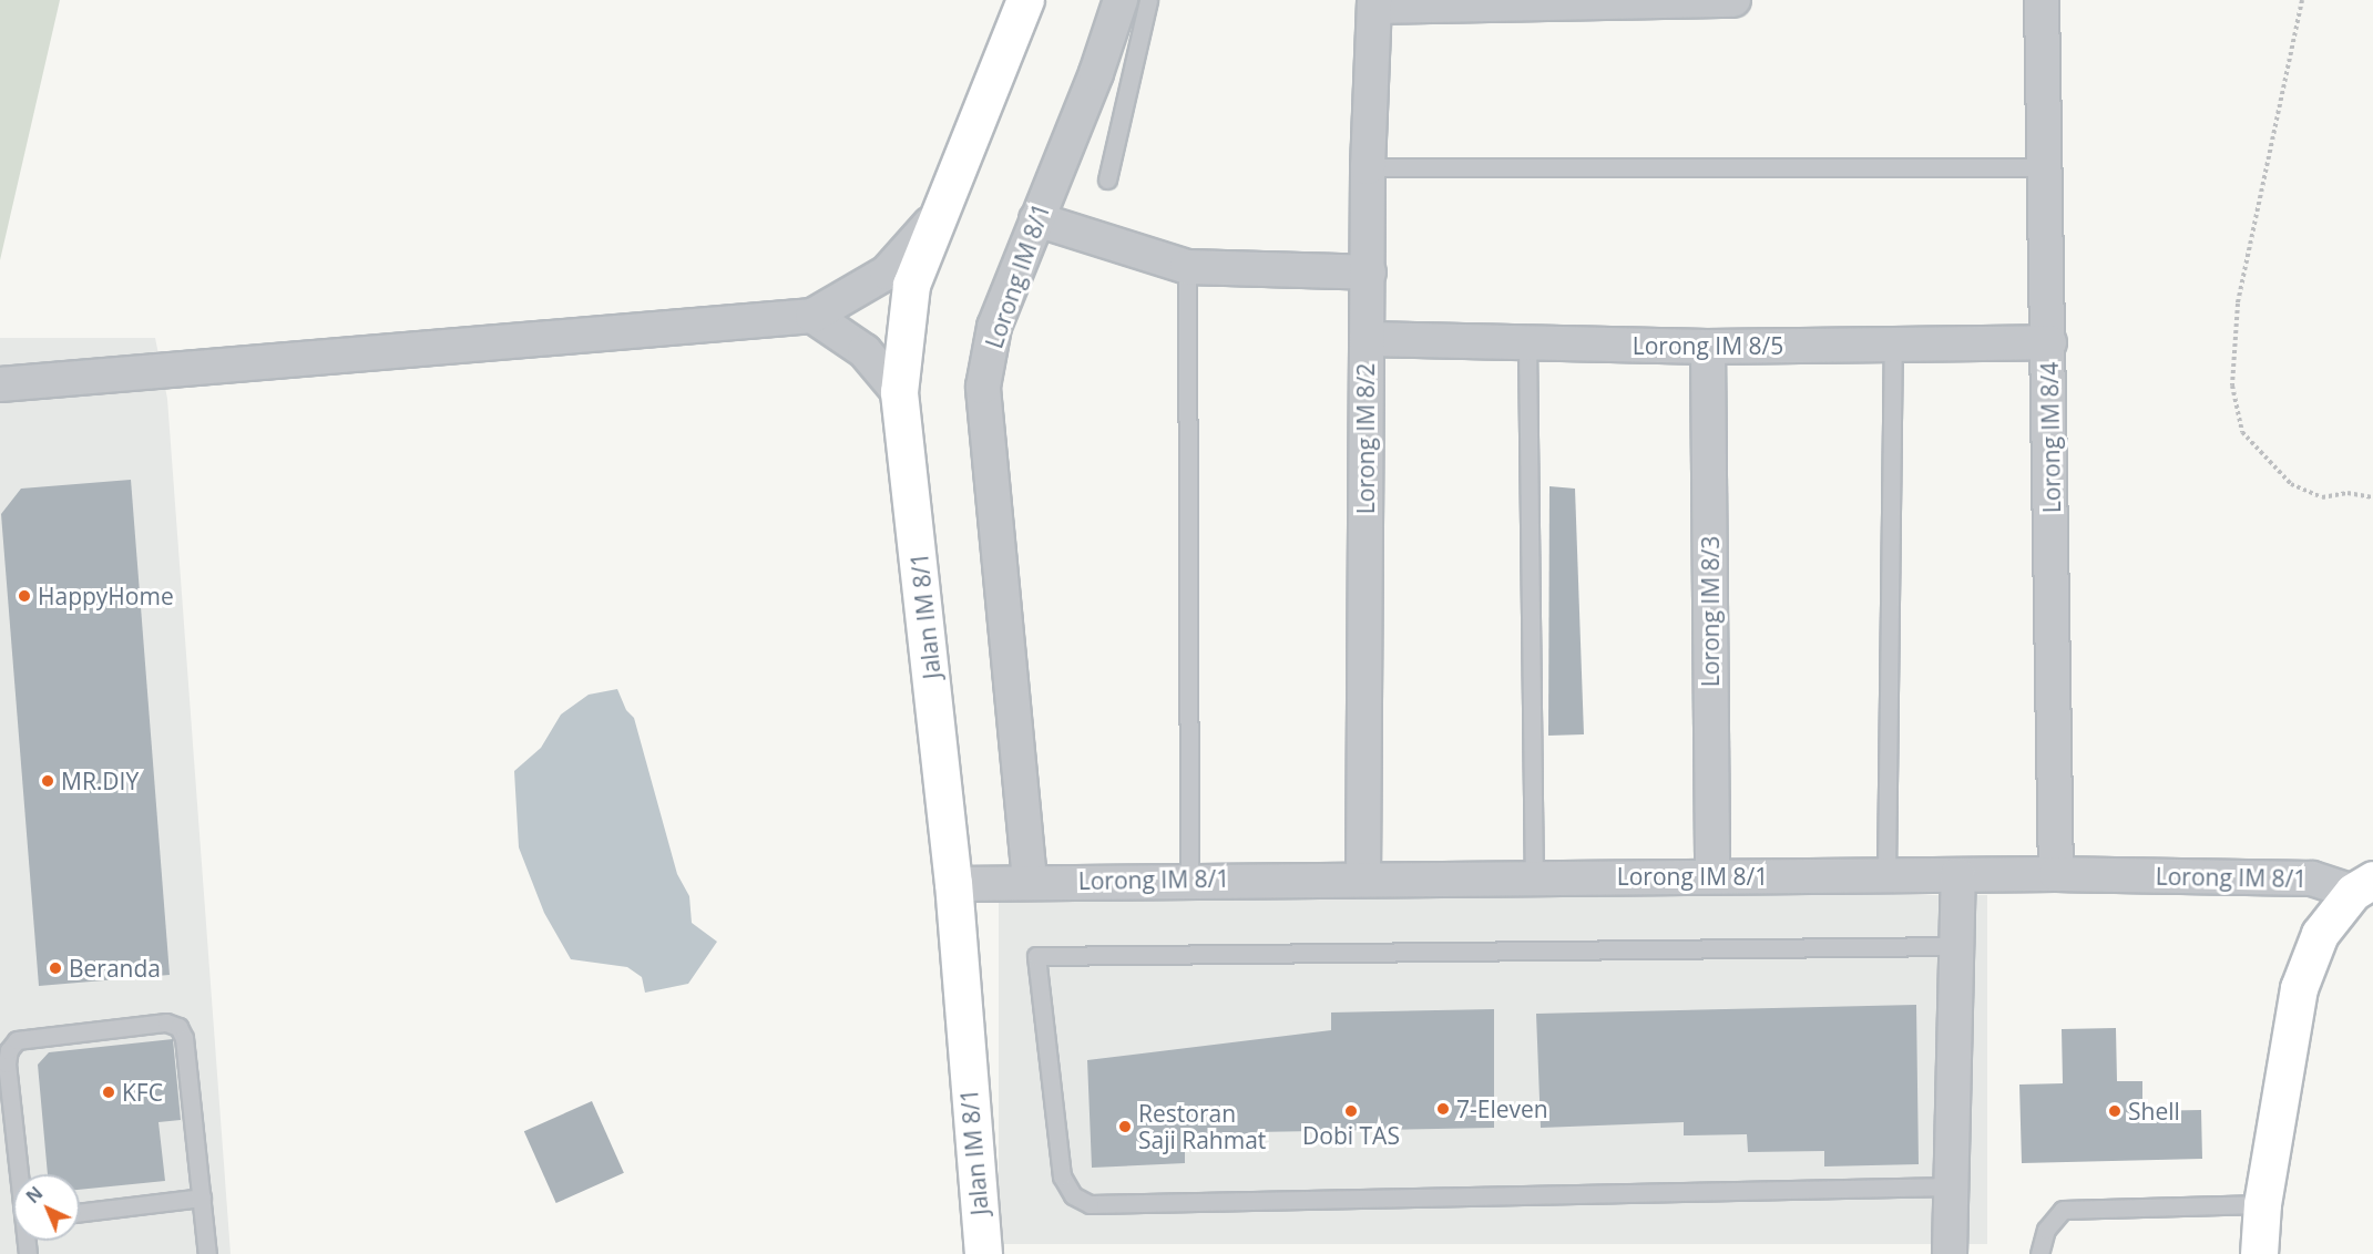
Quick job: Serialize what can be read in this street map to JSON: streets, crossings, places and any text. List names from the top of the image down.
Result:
{
  "streets": {
    "street": [
      "Lorong IM 8/1",
      "Lorong IM 8/5",
      "Lorong IM 8/4",
      "Lorong IM 8/2",
      "Lorong IM 8/3",
      "Jalan IM 8/1"
    ]
  },
  "crossings": [
    ["Lorong IM 8/1", "Lorong IM 8/4"],
    ["Lorong IM 8/1", "Lorong IM 8/2"],
    ["Lorong IM 8/1", "Lorong IM 8/3"],
    ["Lorong IM 8/1", "Jalan IM 8/1"],
    ["Lorong IM 8/5", "Lorong IM 8/4"],
    ["Lorong IM 8/5", "Lorong IM 8/2"],
    ["Lorong IM 8/5", "Lorong IM 8/3"]
  ],
  "places": [
    "HappyHome",
    "MR.DIY",
    "Beranda",
    "KFC",
    "7-Eleven",
    "Dobi TAS",
    "Shell",
    "Restoran Saji Rahmat"
  ],
  "north": "top left"
}
